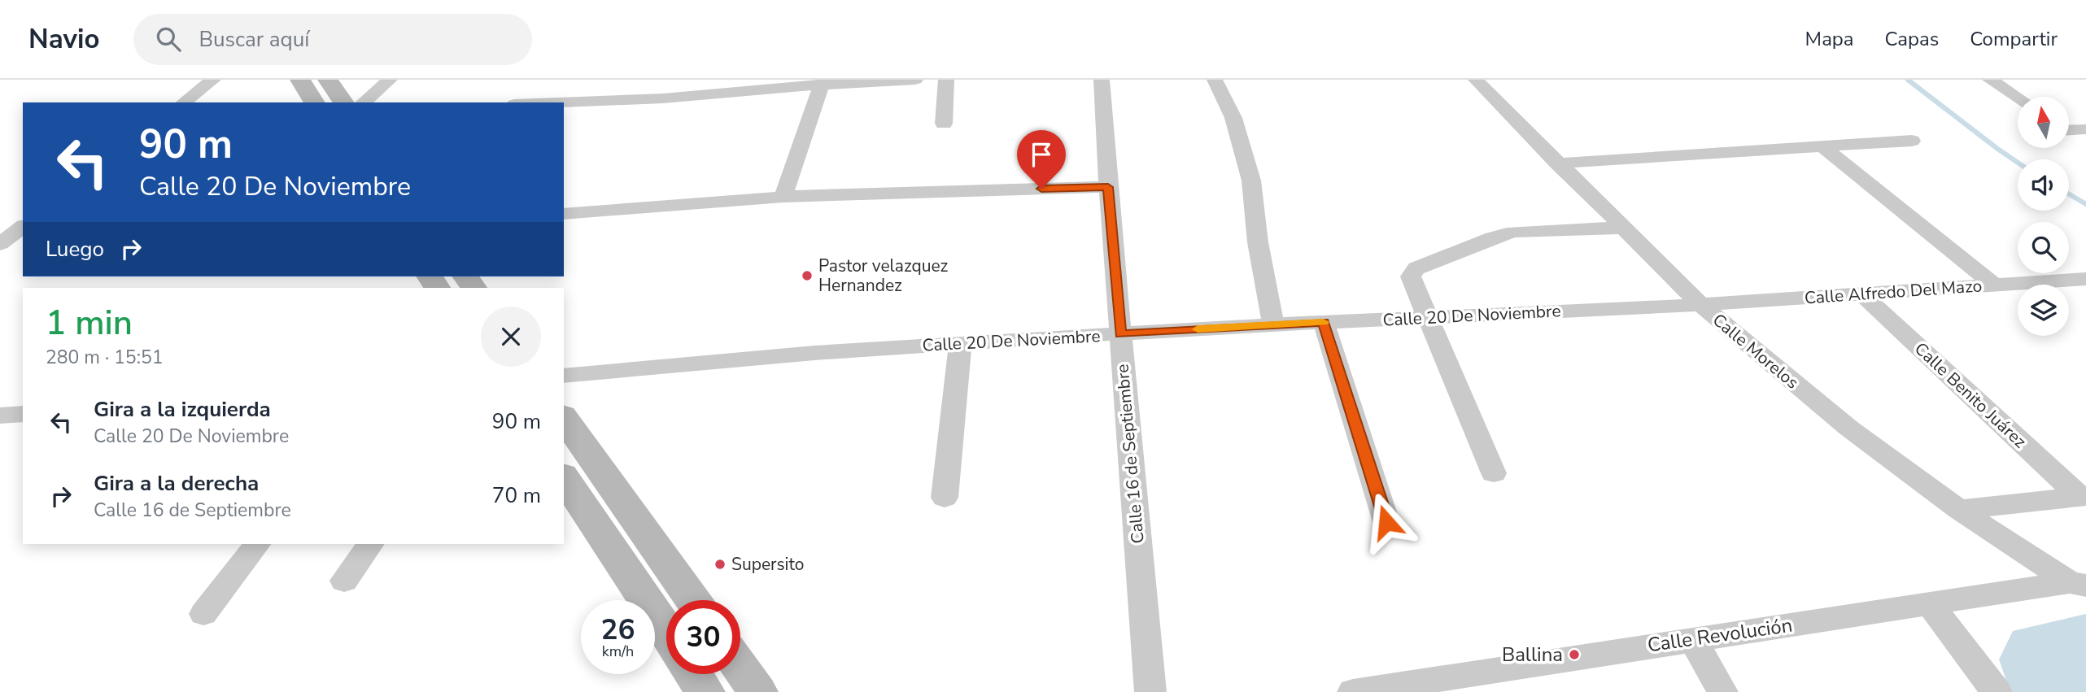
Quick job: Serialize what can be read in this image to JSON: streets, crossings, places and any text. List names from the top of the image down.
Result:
{
  "streets": {
    "street": [
      "Calle Alfredo Del Mazo",
      "Calle 20 De Noviembre",
      "Calle Morelos",
      "Calle Benito Juárez",
      "Calle 16 de Septiembre",
      "Calle Revolución"
    ]
  },
  "crossings": [
    ["Calle Alfredo Del Mazo", "Calle 20 De Noviembre"],
    ["Calle Alfredo Del Mazo", "Calle Morelos"],
    ["Calle Alfredo Del Mazo", "Calle Benito Juárez"],
    ["Calle 20 De Noviembre", "Calle Morelos"],
    ["Calle 20 De Noviembre", "Calle 16 de Septiembre"],
    ["Calle Morelos", "Calle Revolución"]
  ],
  "places": ["Pastor velazquez Hernandez", "Supersito", "Ballina"],
  "north": "top",
  "page": {
    "header": "Navio",
    "search": "Buscar aquí",
    "nav": ["Mapa", "Capas", "Compartir"],
    "turn": ["90 m", "Calle 20 De Noviembre"],
    "then": "Luego",
    "heading": ["1 min", "280 m · 15:51"],
    "list": [
      {
        "name": "Gira a la izquierda",
        "note": "Calle 20 De Noviembre",
        "value": "90 m"
      },
      {
        "name": "Gira a la derecha",
        "note": "Calle 16 de Septiembre",
        "value": "70 m"
      }
    ],
    "speed": "26 km/h",
    "limit": "30"
  }
}
